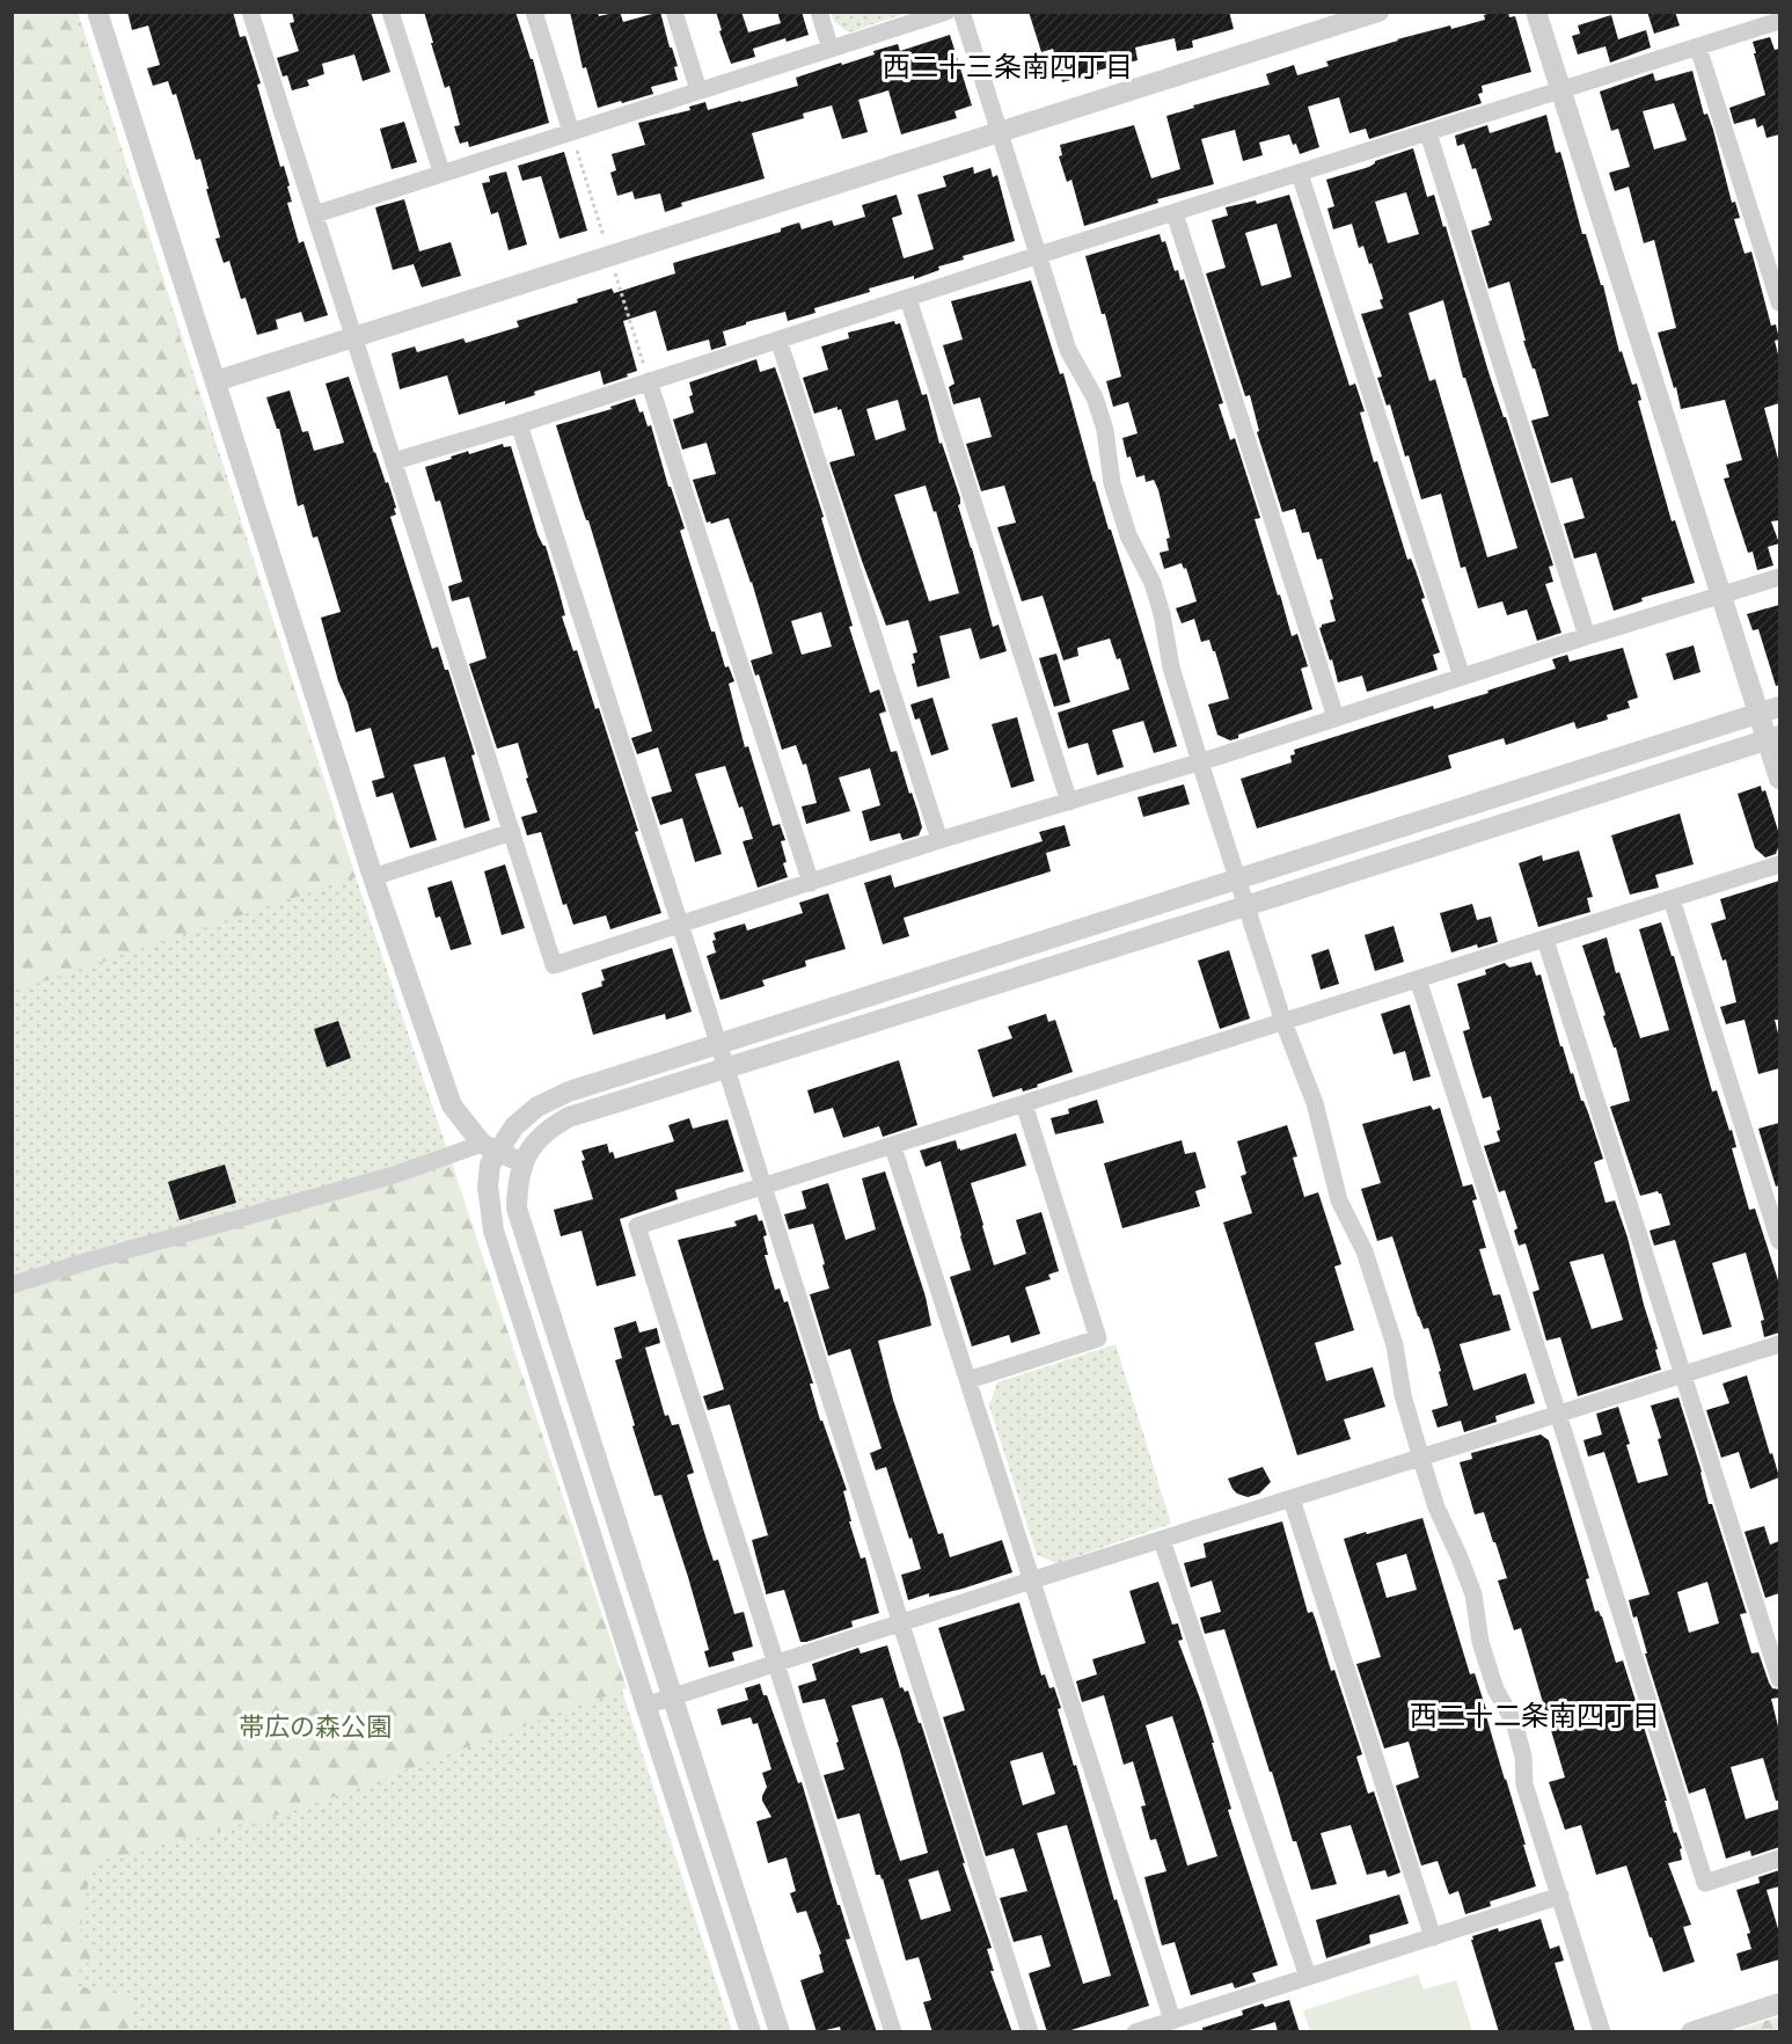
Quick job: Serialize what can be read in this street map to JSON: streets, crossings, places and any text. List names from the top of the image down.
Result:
{
  "districts": ["西二十三条南四丁目", "西二十二条南四丁目"],
  "parks": ["帯広の森公園"]
}
